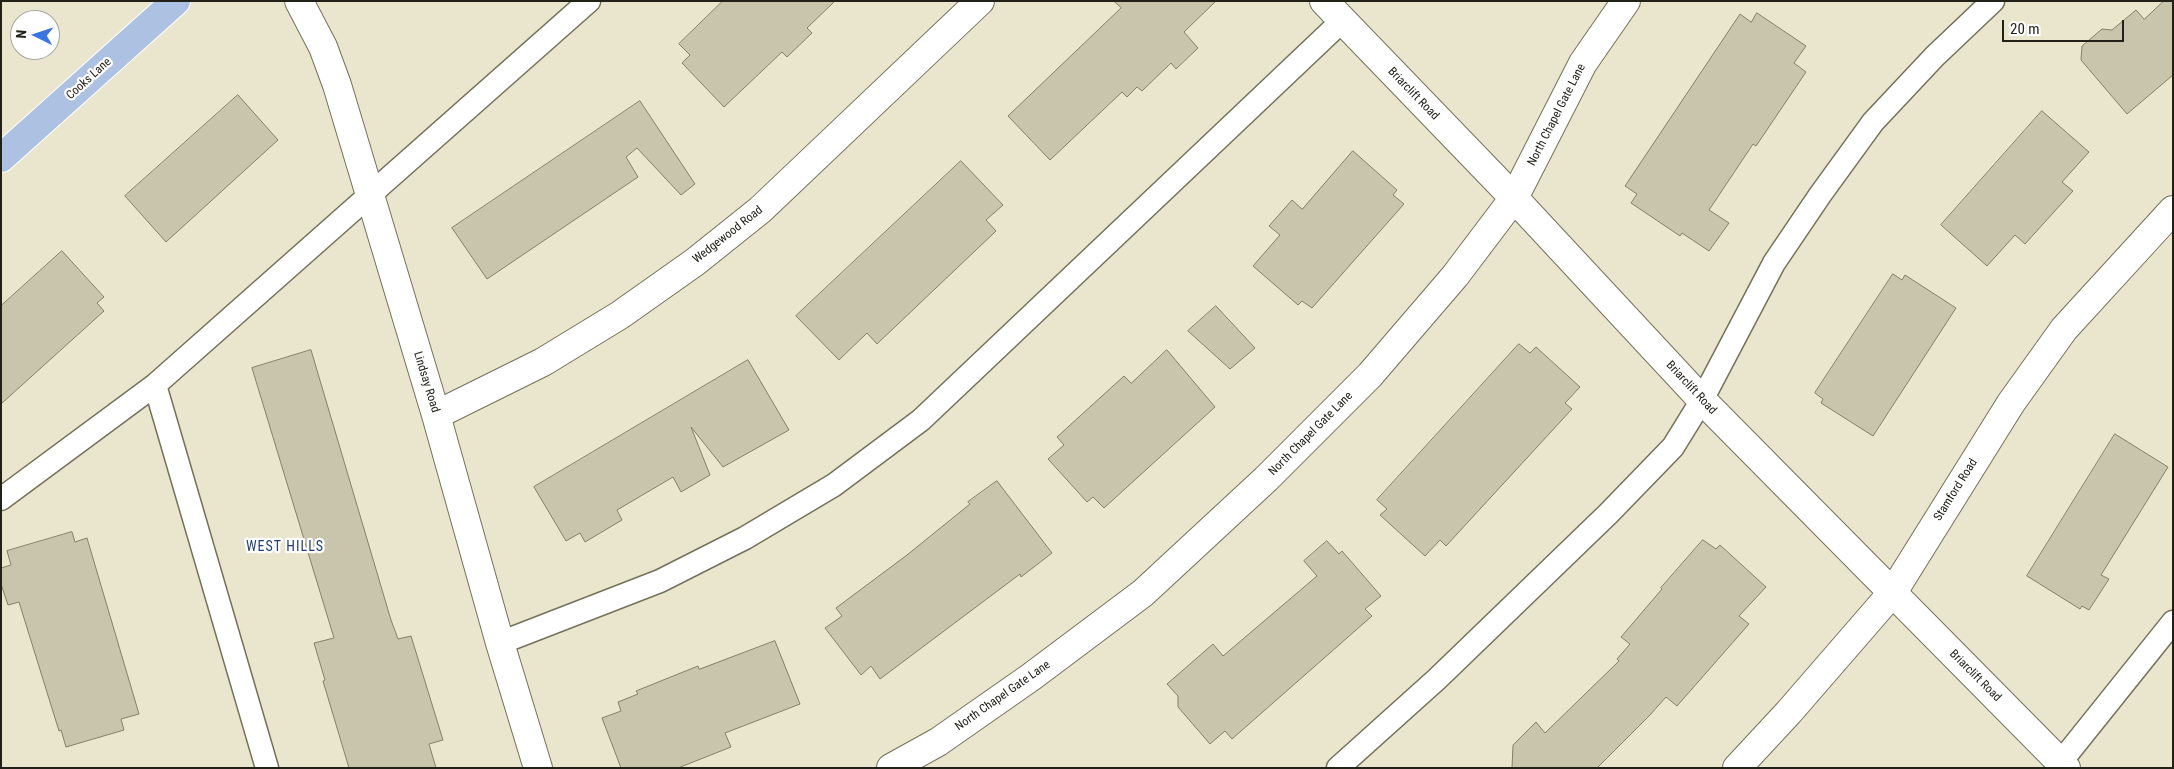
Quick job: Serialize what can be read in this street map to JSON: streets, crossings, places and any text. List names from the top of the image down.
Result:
{
  "streets": {
    "main road": ["Cooks Lane"],
    "street": [
      "Briarclift Road",
      "North Chapel Gate Lane",
      "Wedgewood Road",
      "Lindsay Road",
      "Stamford Road"
    ]
  },
  "crossings": [
    ["Briarclift Road", "North Chapel Gate Lane"],
    ["Briarclift Road", "Stamford Road"],
    ["Wedgewood Road", "Lindsay Road"]
  ],
  "districts": ["WEST HILLS"],
  "scale_bar": "20 m",
  "north": "left"
}
